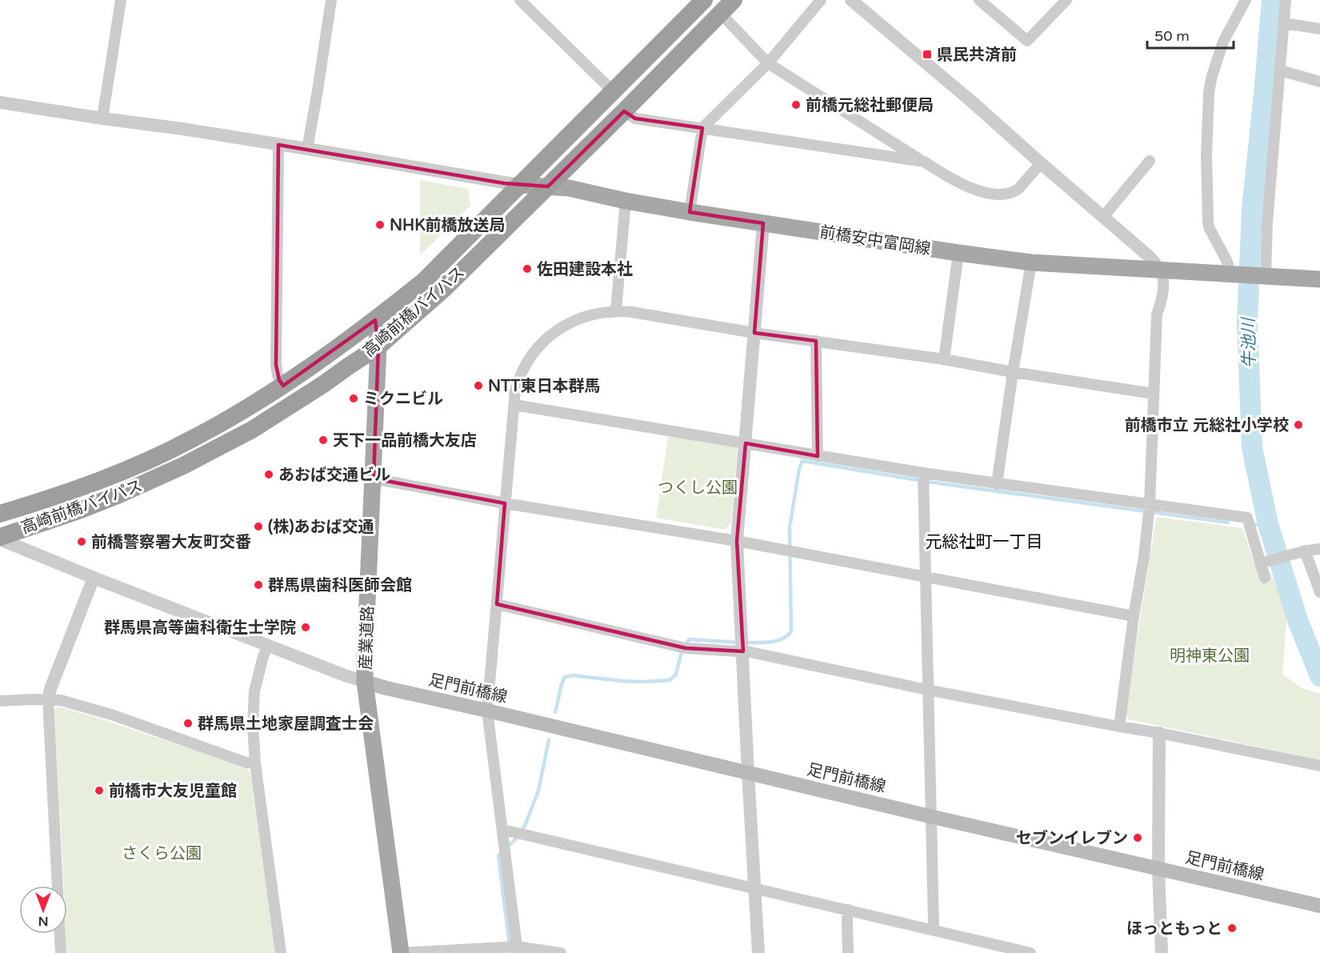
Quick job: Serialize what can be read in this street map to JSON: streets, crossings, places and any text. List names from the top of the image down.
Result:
{
  "streets": {
    "highway": ["高崎前橋バイパス"],
    "main road": ["前橋安中富岡線", "産業道路", "足門前橋線"]
  },
  "crossings": [
    ["前橋安中富岡線", "高崎前橋バイパス"],
    ["高崎前橋バイパス", "産業道路"],
    ["産業道路", "足門前橋線"]
  ],
  "districts": ["元総社町一丁目"],
  "water": ["牛池川"],
  "parks": ["つくし公園", "明神東公園", "さくら公園"],
  "places": {
    "transit": ["県民共済前"],
    "other": [
      "前橋元総社郵便局",
      "NHK前橋放送局",
      "佐田建設本社",
      "NTT東日本群馬",
      "ミクニビル",
      "前橋市立 元総社小学校",
      "天下一品前橋大友店",
      "あおば交通ビル",
      "(株)あおば交通",
      "前橋警察署大友町交番",
      "群馬県歯科医師会館",
      "群馬県高等歯科衛生士学院",
      "群馬県土地家屋調査士会",
      "前橋市大友児童館",
      "セブンイレブン",
      "ほっともっと"
    ]
  },
  "scale_bar": "50 m",
  "north": "bottom"
}
